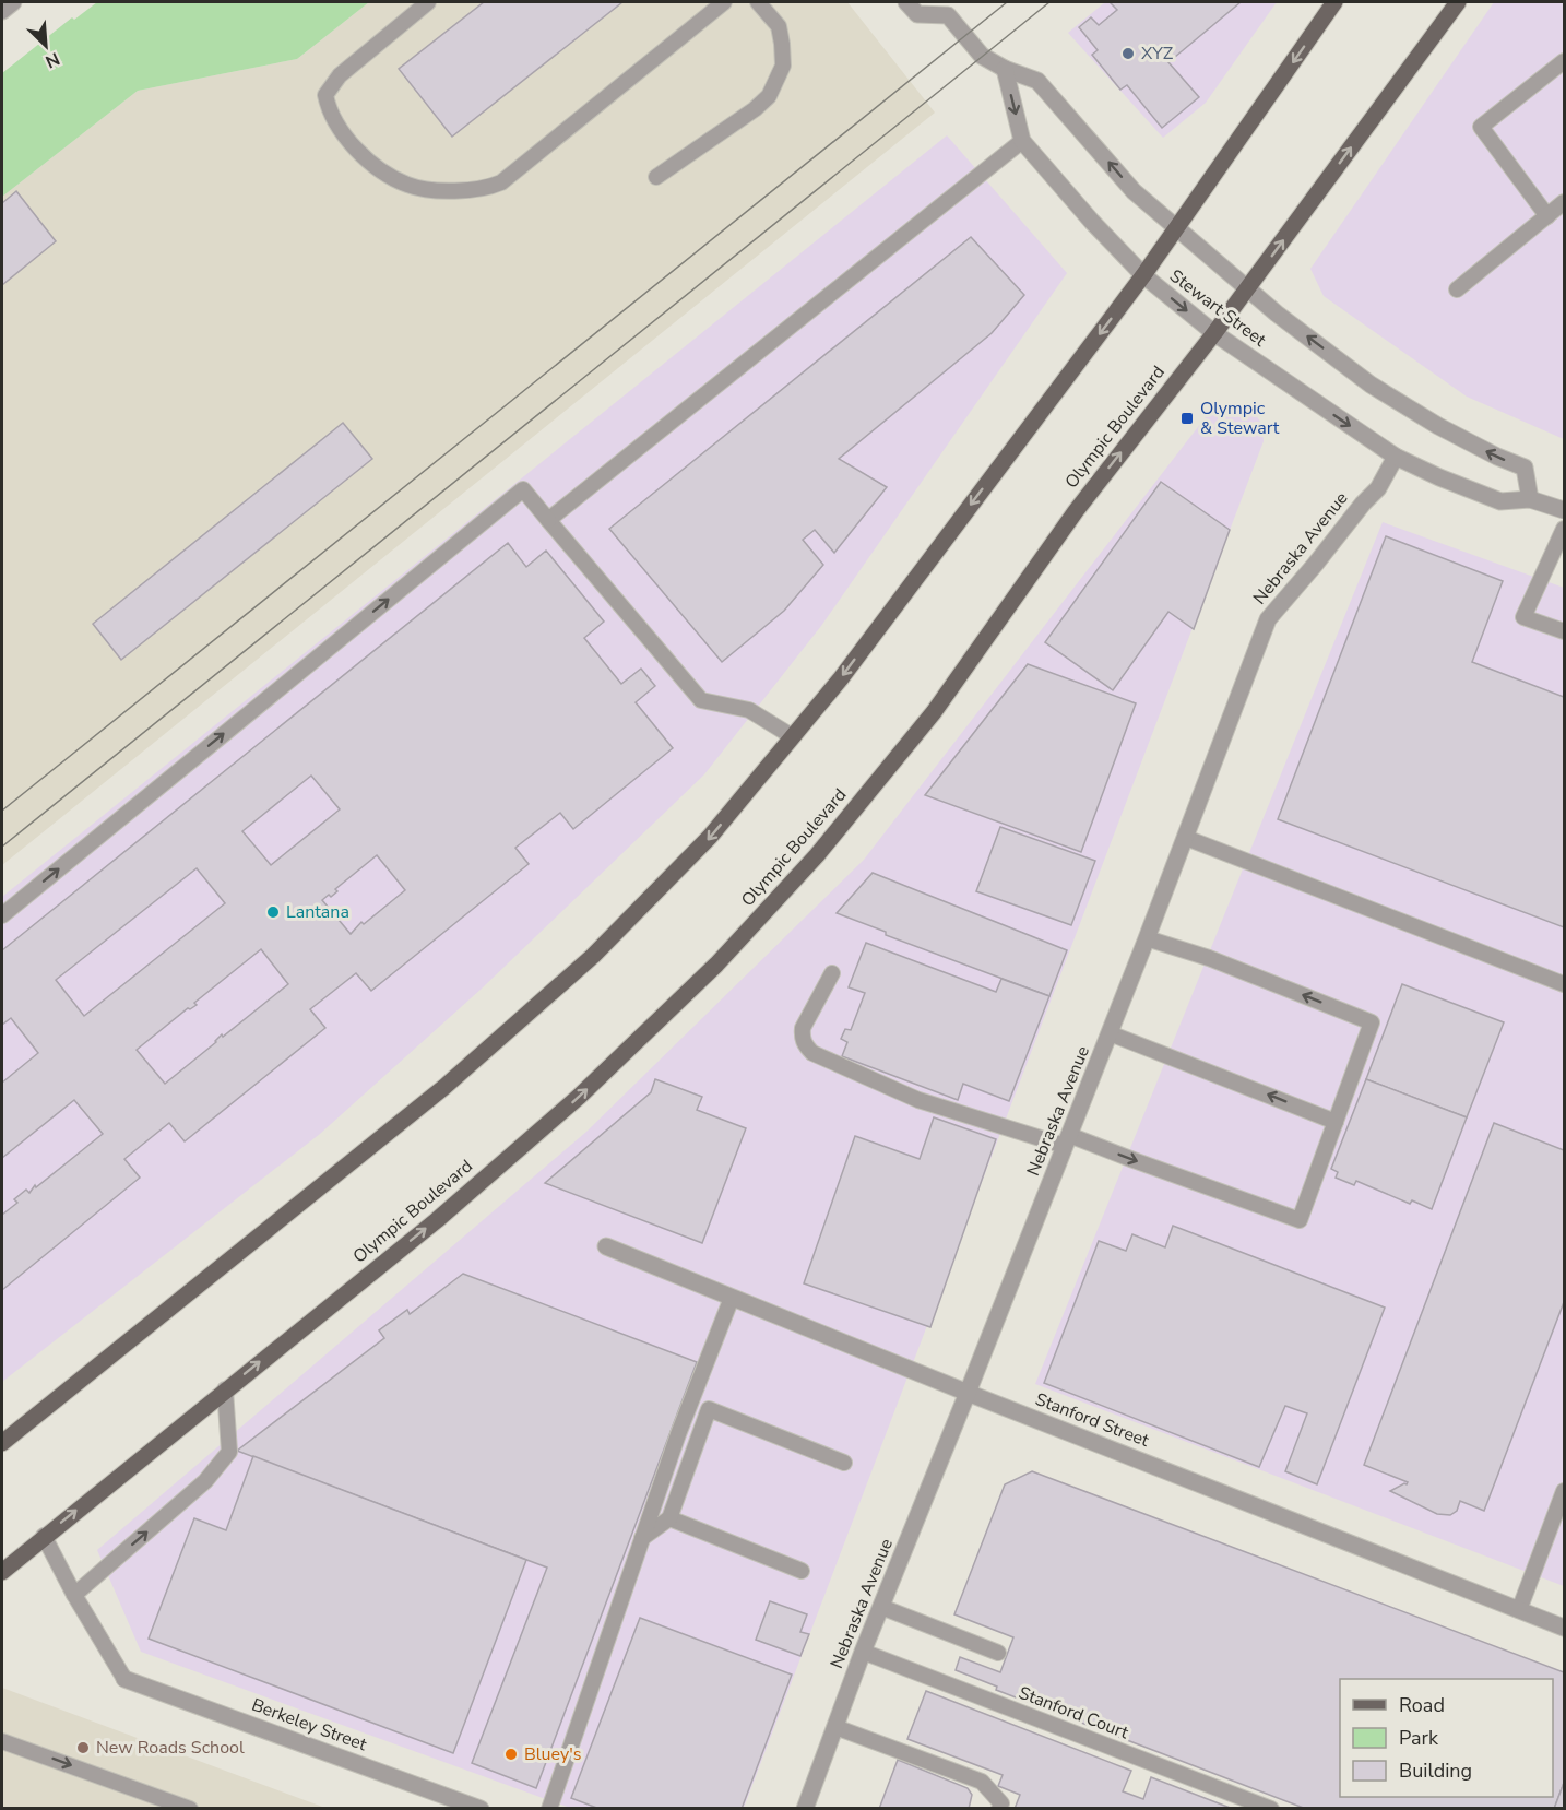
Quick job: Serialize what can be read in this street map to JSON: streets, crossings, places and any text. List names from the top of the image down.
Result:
{
  "streets": {
    "main road": ["Olympic Boulevard"],
    "street": [
      "Stewart Street",
      "Nebraska Avenue",
      "Stanford Street",
      "Berkeley Street"
    ],
    "lane": ["Stanford Court"]
  },
  "crossings": [
    ["Stewart Street", "Olympic Boulevard"],
    ["Stewart Street", "Nebraska Avenue"],
    ["Nebraska Avenue", "Stanford Street"],
    ["Nebraska Avenue", "Stanford Court"]
  ],
  "places": {
    "other": [
      "XYZ",
      "Lantana",
      "New Roads School",
      "Bluey's"
    ],
    "transit": ["Olympic & Stewart"]
  },
  "legend": ["Road", "Park", "Building"],
  "north": "bottom right"
}
